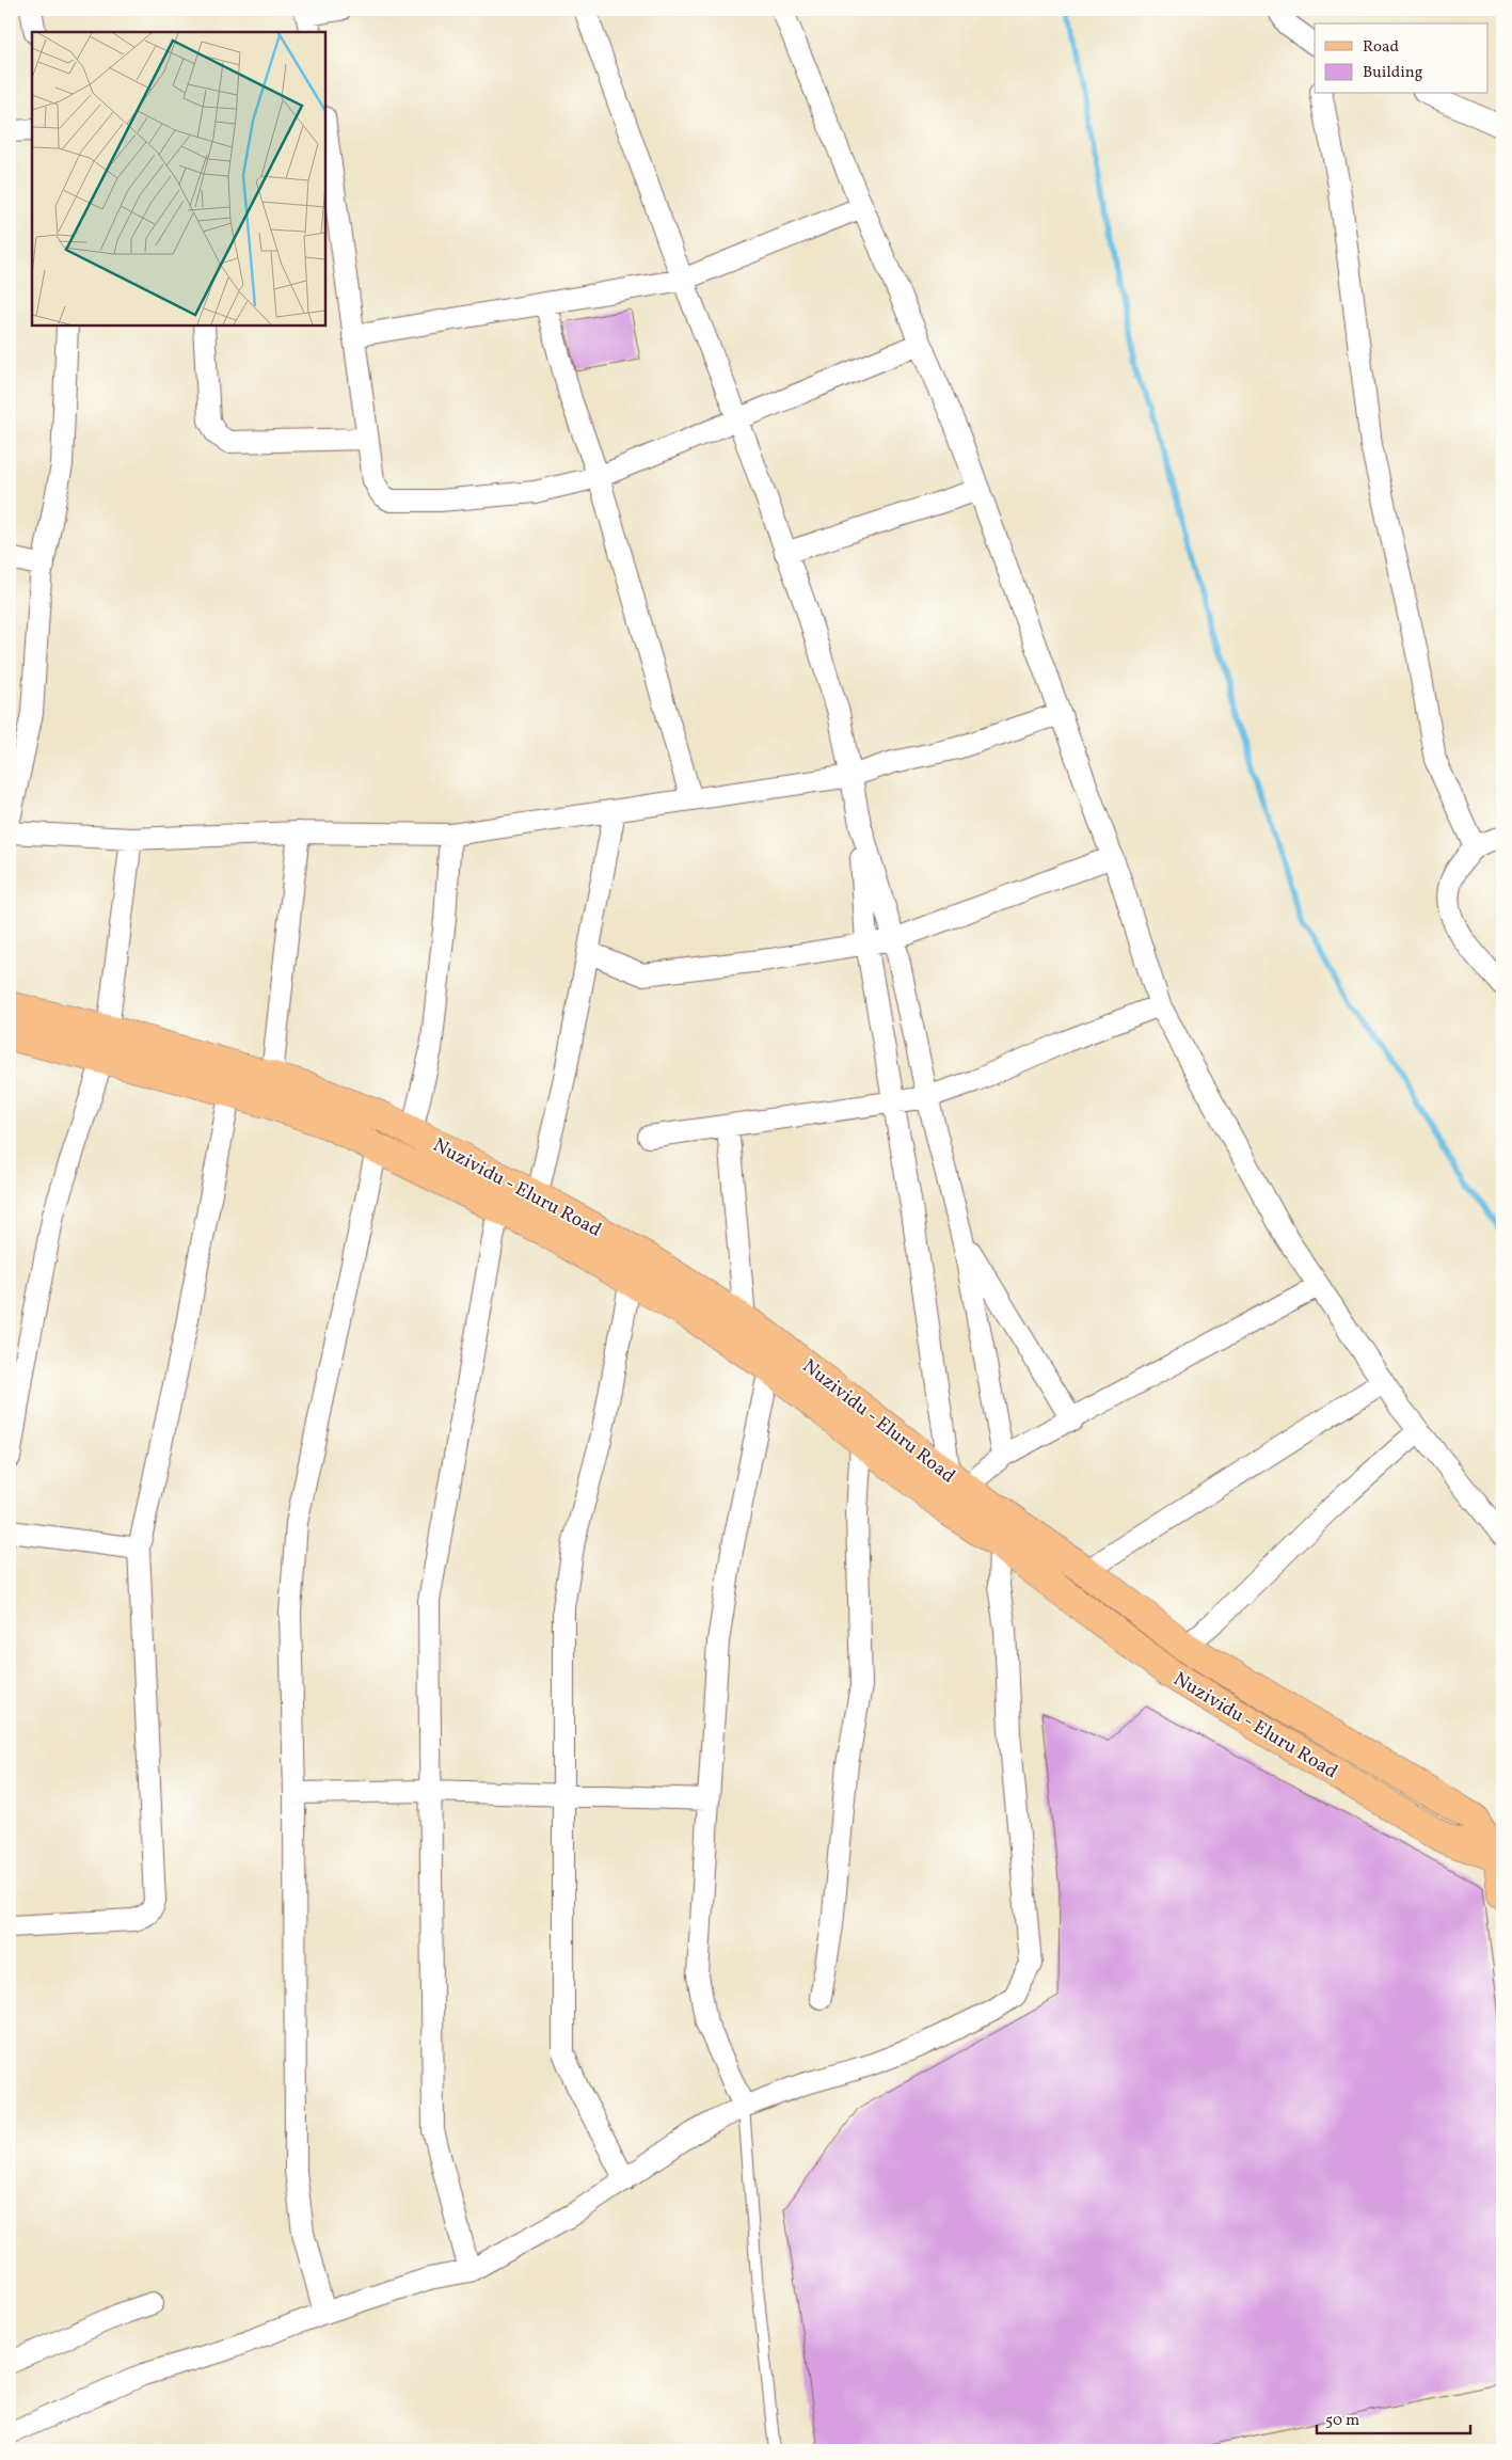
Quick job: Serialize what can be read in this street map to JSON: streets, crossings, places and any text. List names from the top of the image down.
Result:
{
  "streets": {
    "main road": ["Nuzividu - Eluru Road"]
  },
  "legend": ["Road", "Building"],
  "scale_bar": "50 m"
}
